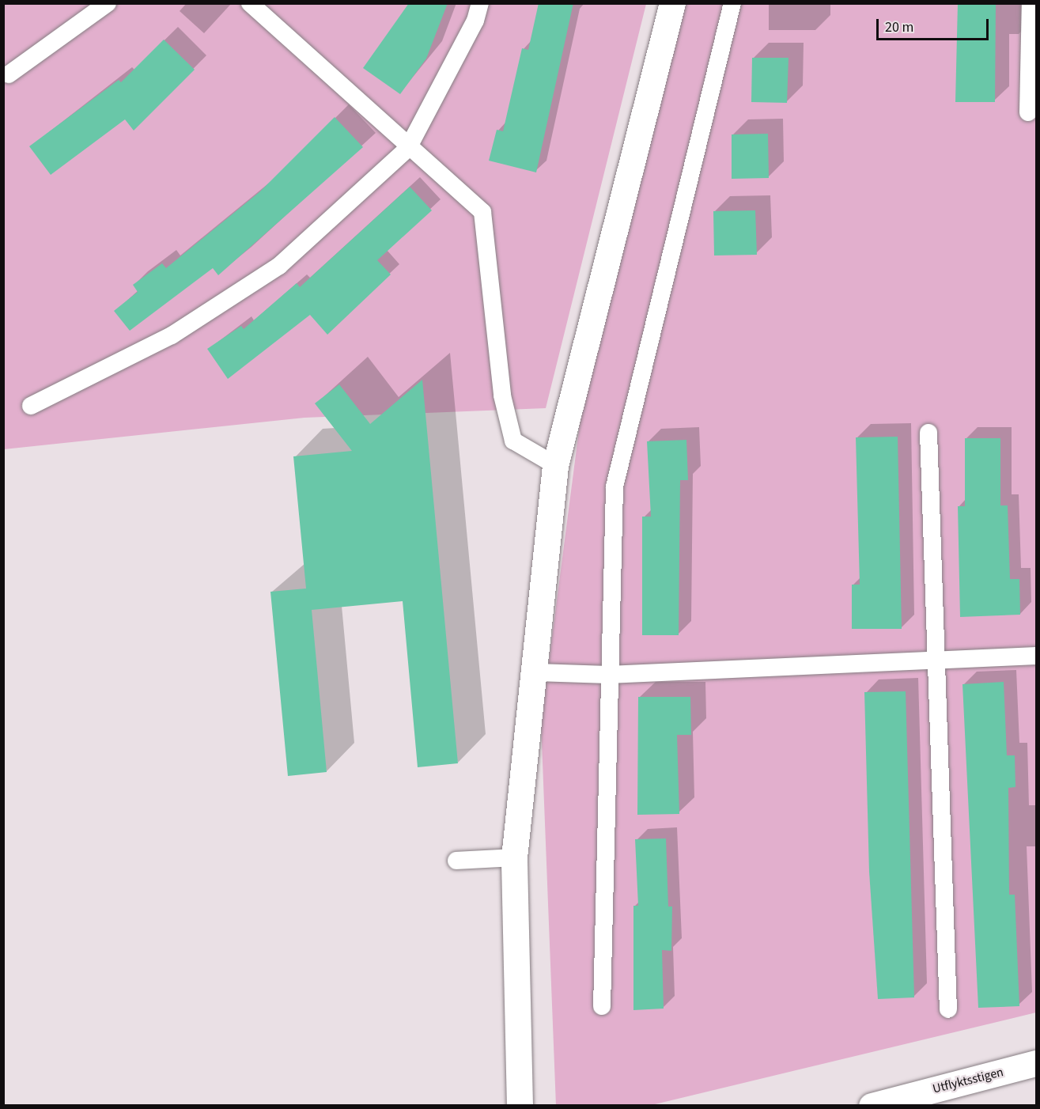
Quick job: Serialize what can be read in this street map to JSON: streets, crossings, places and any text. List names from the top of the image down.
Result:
{
  "streets": {
    "street": ["Utflyktsstigen"]
  },
  "scale_bar": "20 m"
}
